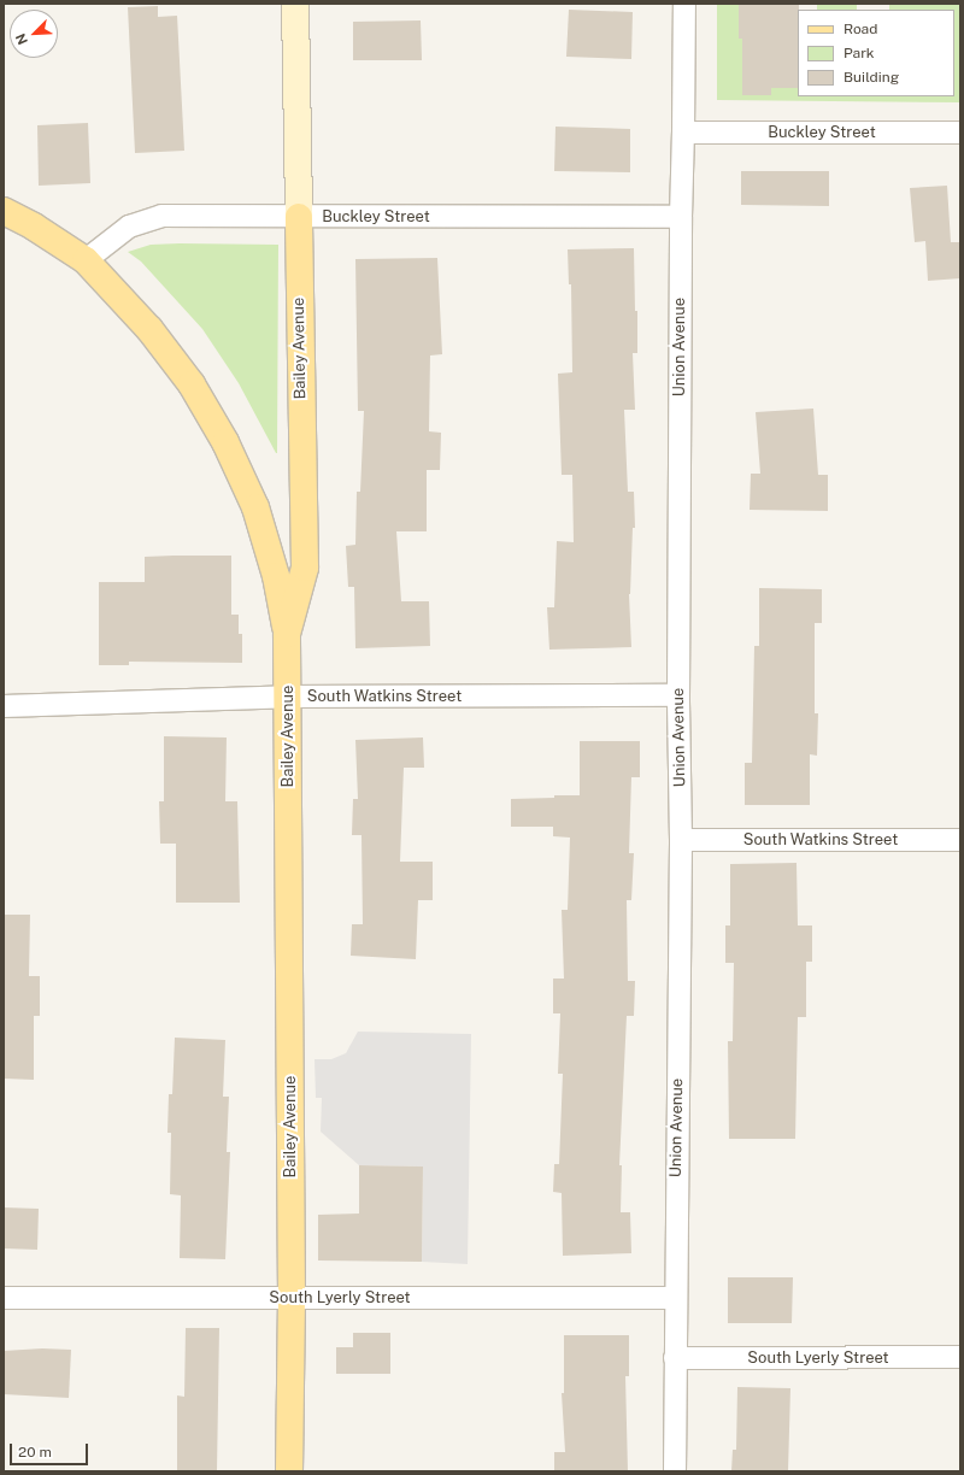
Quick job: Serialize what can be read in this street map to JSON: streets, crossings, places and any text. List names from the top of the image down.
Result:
{
  "streets": {
    "main road": ["Bailey Avenue"],
    "street": [
      "Buckley Street",
      "Union Avenue",
      "South Watkins Street",
      "South Lyerly Street"
    ]
  },
  "crossings": [
    ["Buckley Street", "Union Avenue"],
    ["Buckley Street", "Bailey Avenue"],
    ["Union Avenue", "South Watkins Street"],
    ["Union Avenue", "South Lyerly Street"],
    ["Bailey Avenue", "South Watkins Street"],
    ["Bailey Avenue", "South Lyerly Street"]
  ],
  "legend": ["Road", "Park", "Building"],
  "scale_bar": "20 m",
  "north": "bottom left"
}
